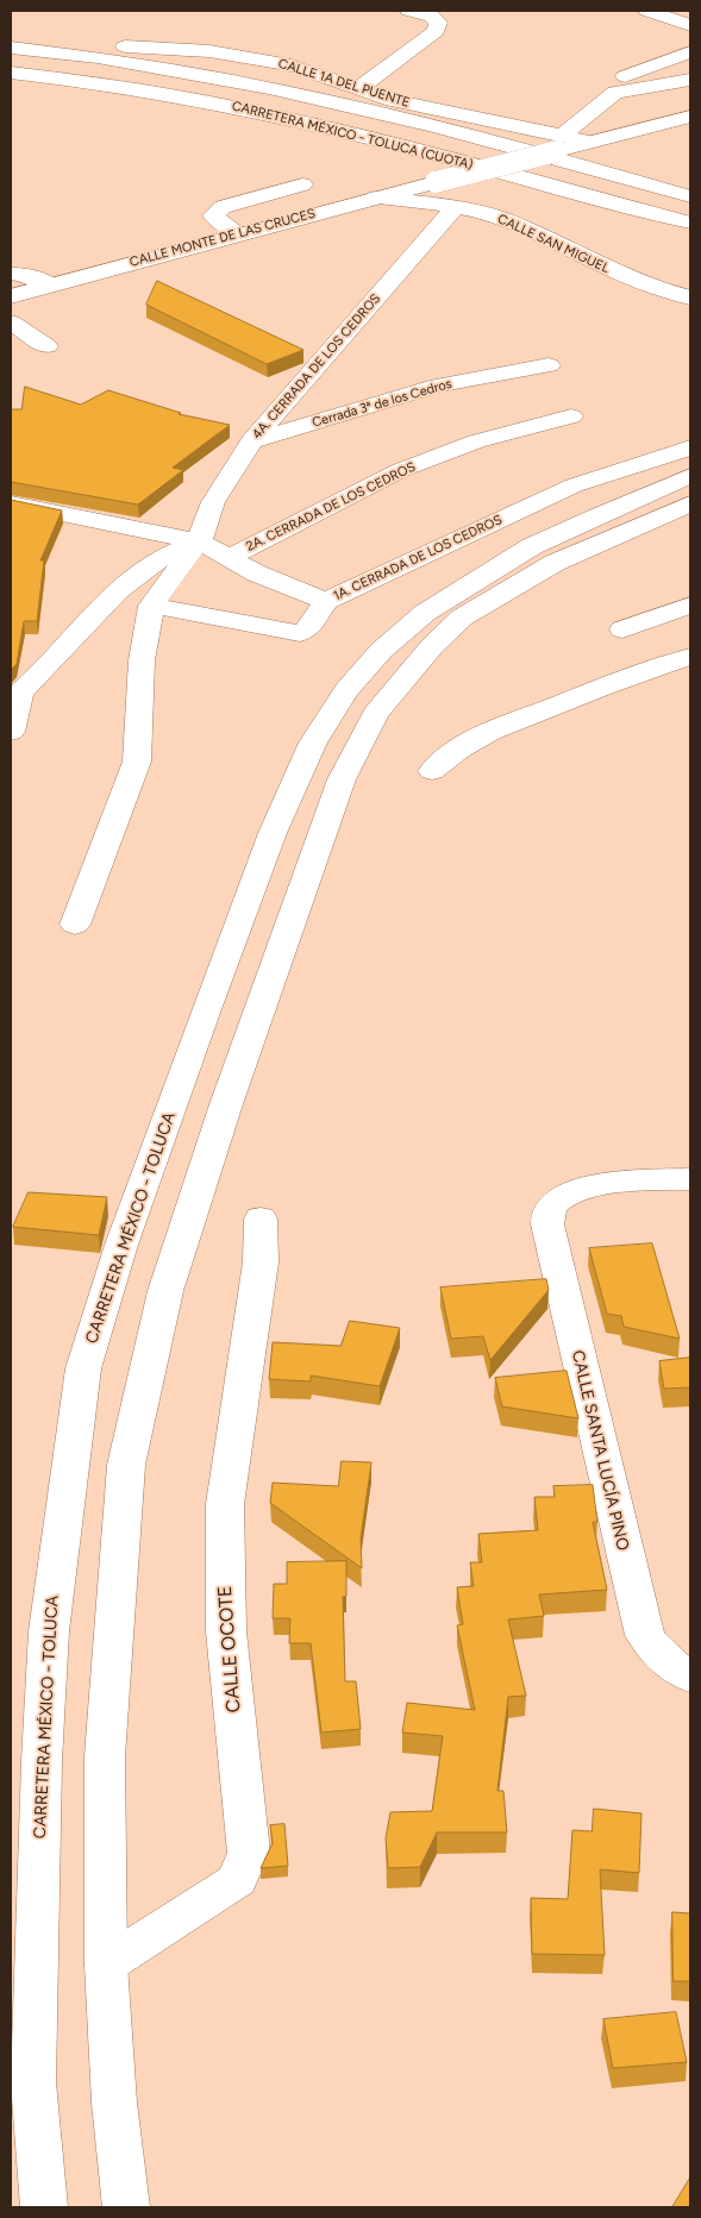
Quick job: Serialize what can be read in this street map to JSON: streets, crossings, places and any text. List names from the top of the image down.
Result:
{
  "streets": {
    "main road": [
      "CALLE 1A DEL PUENTE",
      "CARRETERA MÉXICO - TOLUCA (CUOTA)",
      "CALLE MONTE DE LAS CRUCES",
      "CALLE SAN MIGUEL",
      "4A. CERRADA DE LOS CEDROS",
      "Cerrada 3ª de los Cedros",
      "2A. CERRADA DE LOS CEDROS",
      "1A. CERRADA DE LOS CEDROS",
      "CARRETERA MÉXICO - TOLUCA",
      "CALLE SANTA LUCÍA PINO",
      "CALLE OCOTE"
    ]
  },
  "crossings": [
    ["CALLE 1A DEL PUENTE", "CARRETERA MÉXICO - TOLUCA (CUOTA)"],
    ["CALLE 1A DEL PUENTE", "CALLE MONTE DE LAS CRUCES"],
    ["CALLE MONTE DE LAS CRUCES", "CALLE SAN MIGUEL"],
    ["CALLE SAN MIGUEL", "4A. CERRADA DE LOS CEDROS"],
    ["4A. CERRADA DE LOS CEDROS", "Cerrada 3ª de los Cedros"]
  ]
}
